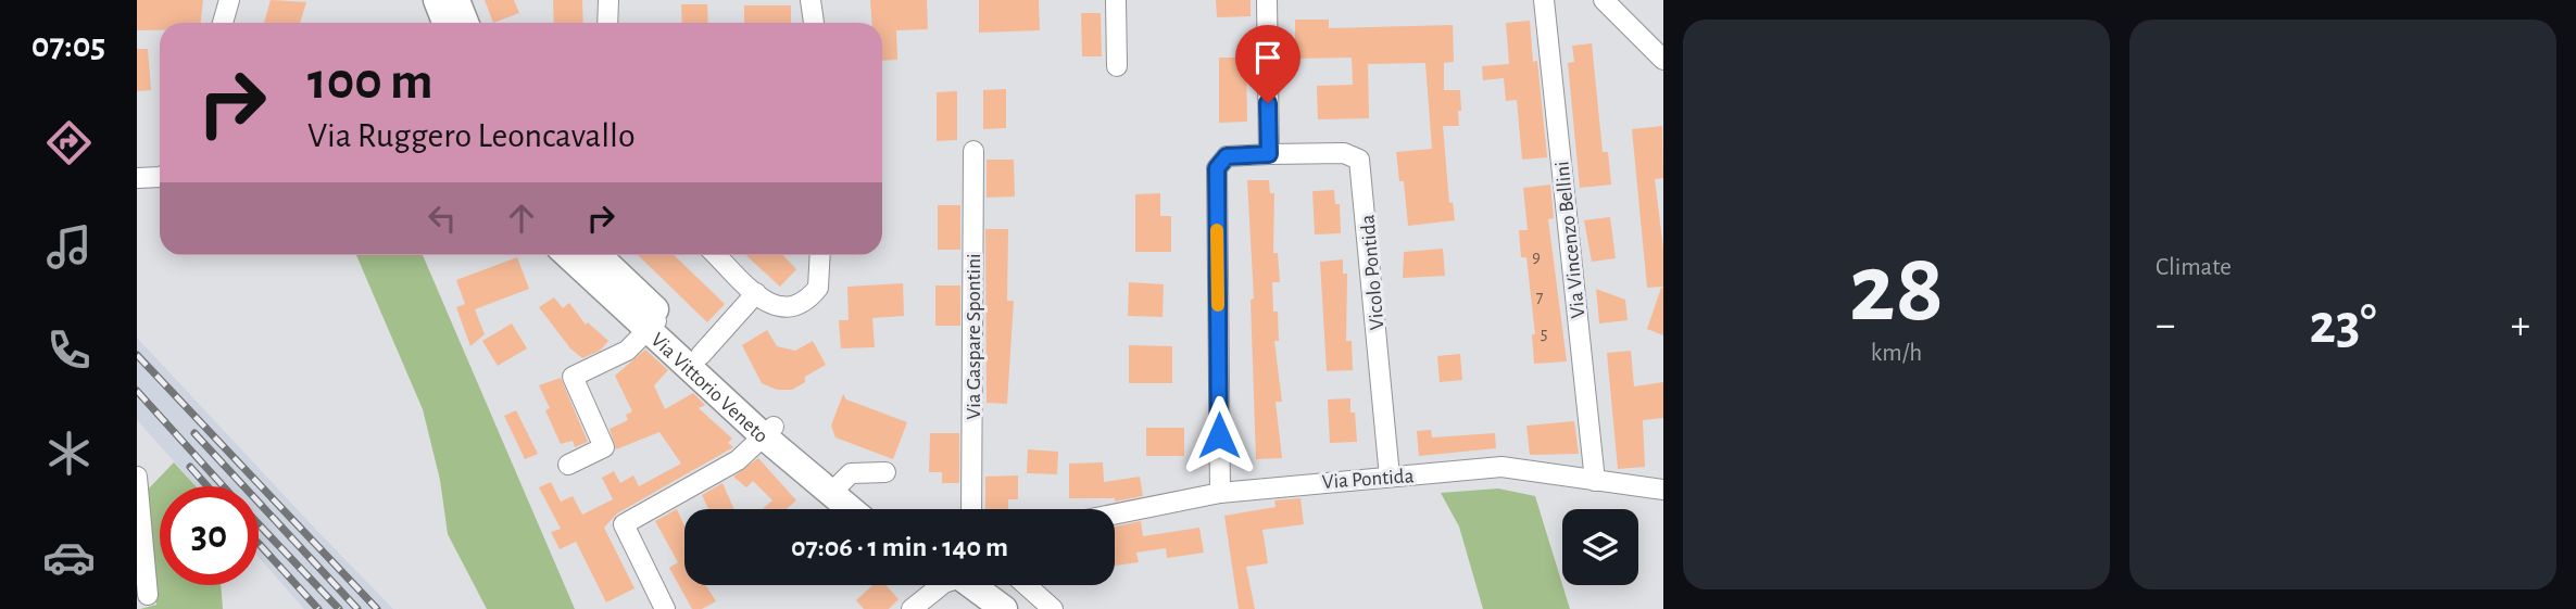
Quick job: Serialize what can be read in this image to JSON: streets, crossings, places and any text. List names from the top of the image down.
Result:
{
  "streets": {
    "street": [
      "Via Vincenzo Bellini",
      "Vicolo Pontida",
      "Via Gaspare Spontini",
      "Via Vittorio Veneto",
      "Via Pontida"
    ]
  },
  "crossings": [
    ["Via Vincenzo Bellini", "Via Pontida"],
    ["Vicolo Pontida", "Via Pontida"]
  ],
  "house_numbers": ["9", "7", "5"],
  "page": {
    "tabs": "07:05",
    "tile": [
      ["28", "km/h"],
      "Climate"
    ],
    "turn": ["100 m", "Via Ruggero Leoncavallo"],
    "heat": ["−", "23°", "+"],
    "limit": "30",
    "trip": "07:06 · 1 min · 140 m"
  }
}
